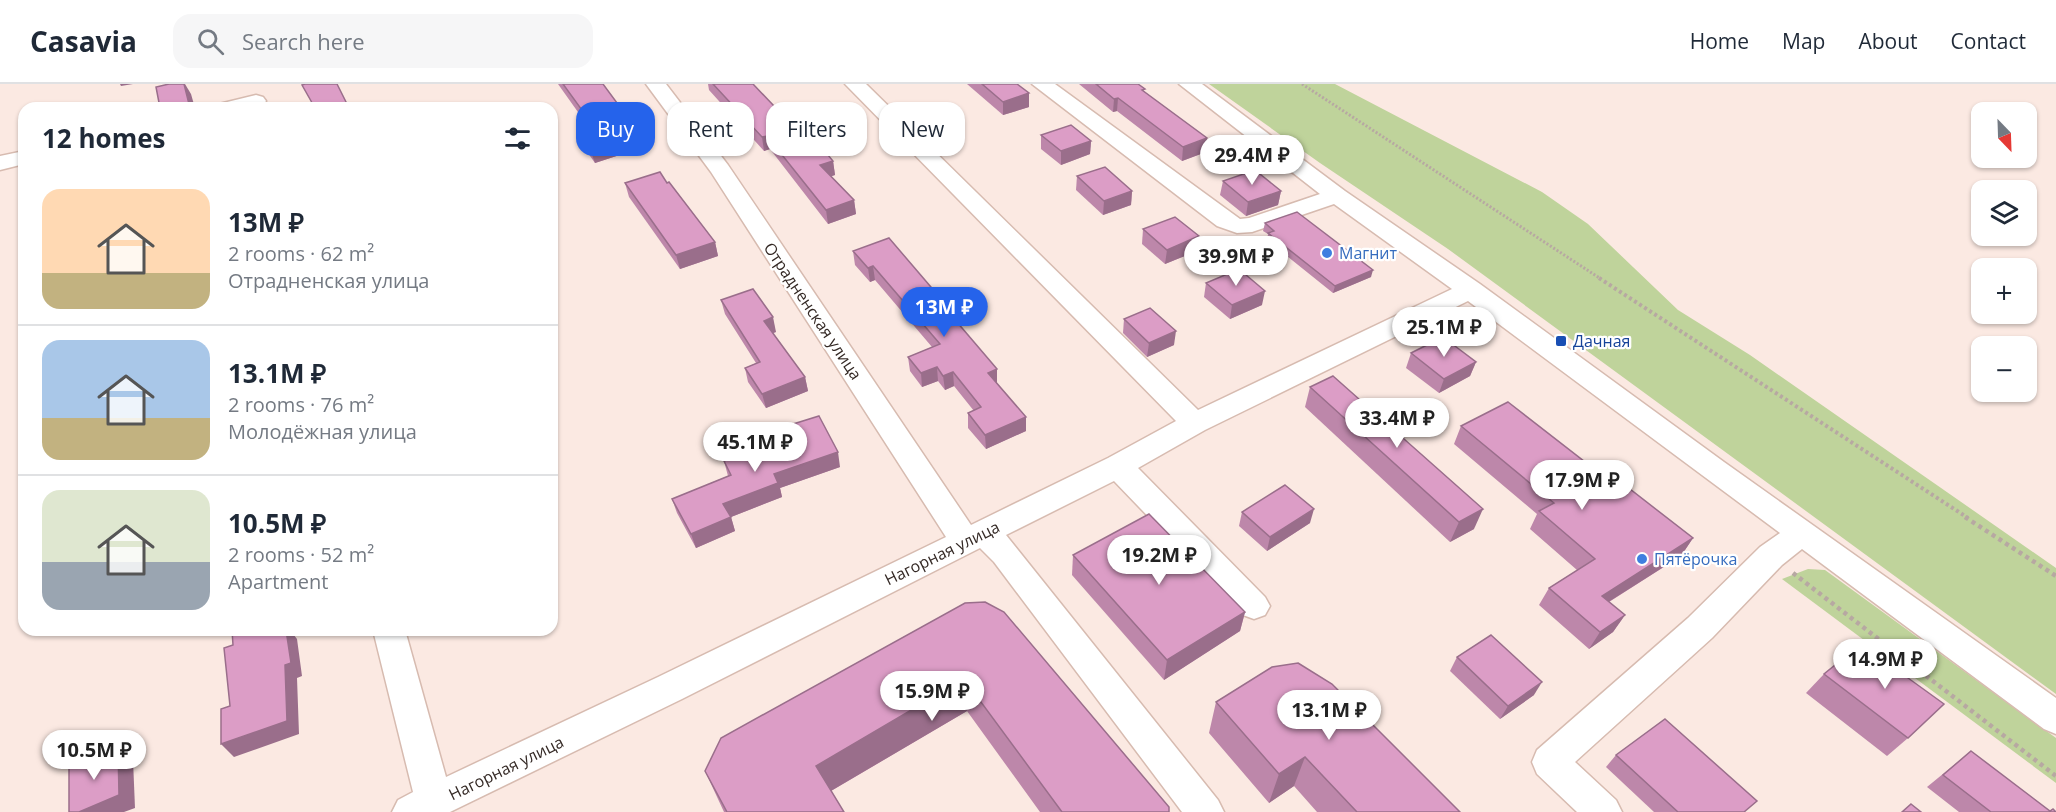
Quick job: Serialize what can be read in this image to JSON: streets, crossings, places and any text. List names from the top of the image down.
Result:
{
  "streets": {
    "street": ["Отрадненская улица", "Нагорная улица"]
  },
  "crossings": [
    ["Отрадненская улица", "Нагорная улица"]
  ],
  "places": {
    "other": ["Магнит", "Пятёрочка"],
    "transit": ["Дачная"]
  },
  "north": "bottom right",
  "page": {
    "header": "Casavia",
    "search": "Search here",
    "nav": [
      "Home",
      "Map",
      "About",
      "Contact"
    ],
    "map_buttons": ["+", "−"],
    "chip": [
      "Buy",
      "Rent",
      "Filters",
      "New"
    ],
    "heading": "12 homes",
    "price": [
      "29.4M ₽",
      "39.9M ₽",
      "13M ₽",
      "25.1M ₽",
      "33.4M ₽",
      "45.1M ₽",
      "17.9M ₽",
      "19.2M ₽",
      "14.9M ₽",
      "15.9M ₽",
      "13.1M ₽",
      "10.5M ₽"
    ],
    "list": [
      {
        "name": "13M ₽",
        "note": "2 rooms · 62 m² · Отрадненская улица"
      },
      {
        "name": "13.1M ₽",
        "note": "2 rooms · 76 m² · Молодёжная улица"
      },
      {
        "name": "10.5M ₽",
        "note": "2 rooms · 52 m² · Apartment"
      }
    ]
  }
}
